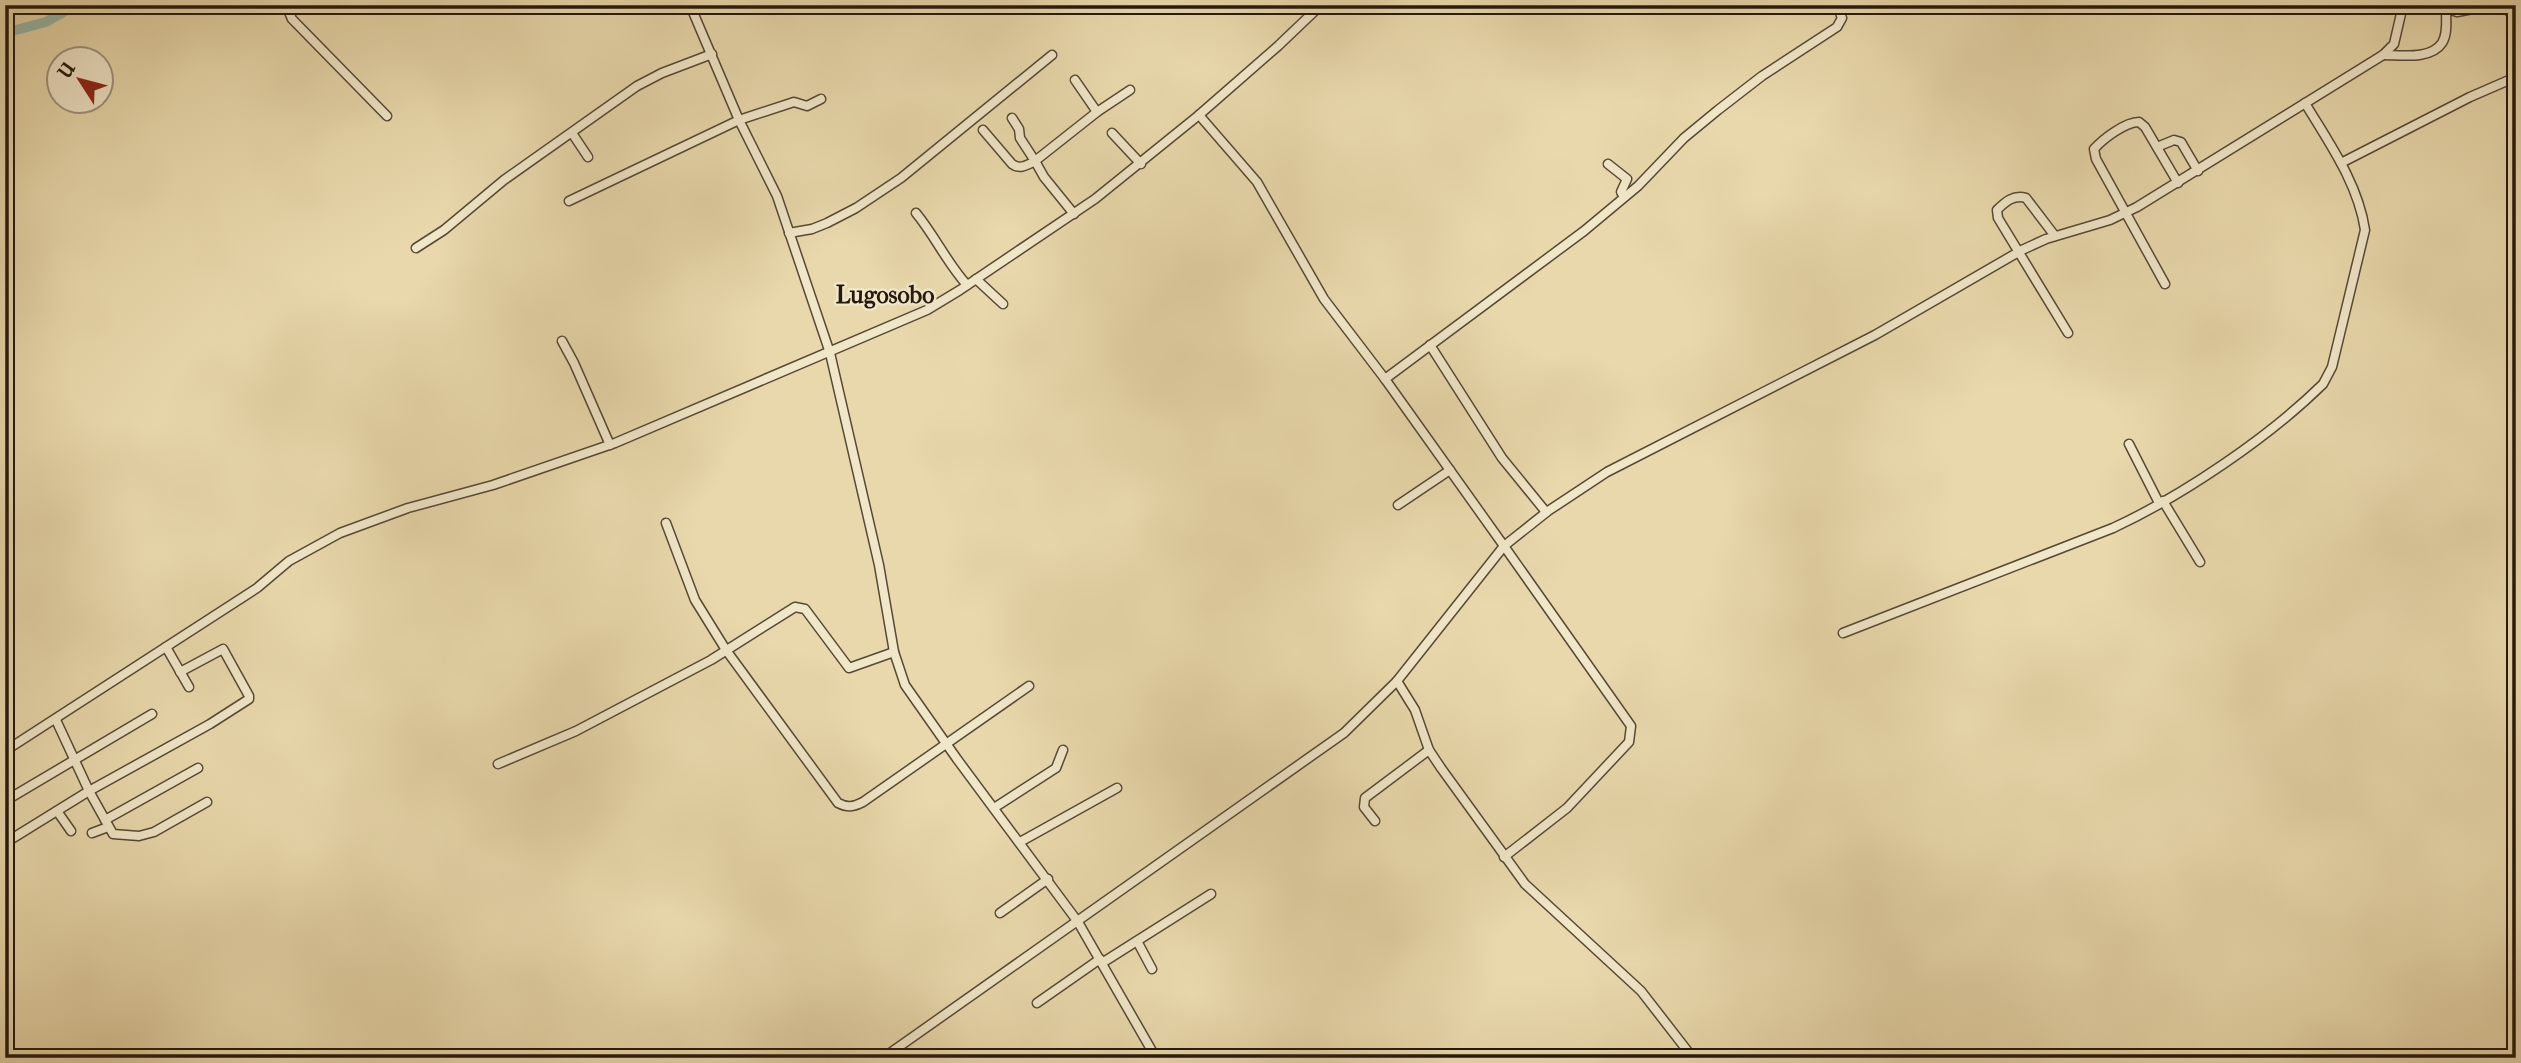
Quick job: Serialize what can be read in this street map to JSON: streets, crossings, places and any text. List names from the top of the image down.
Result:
{
  "districts": ["Lugosobo"],
  "north": "top left"
}
